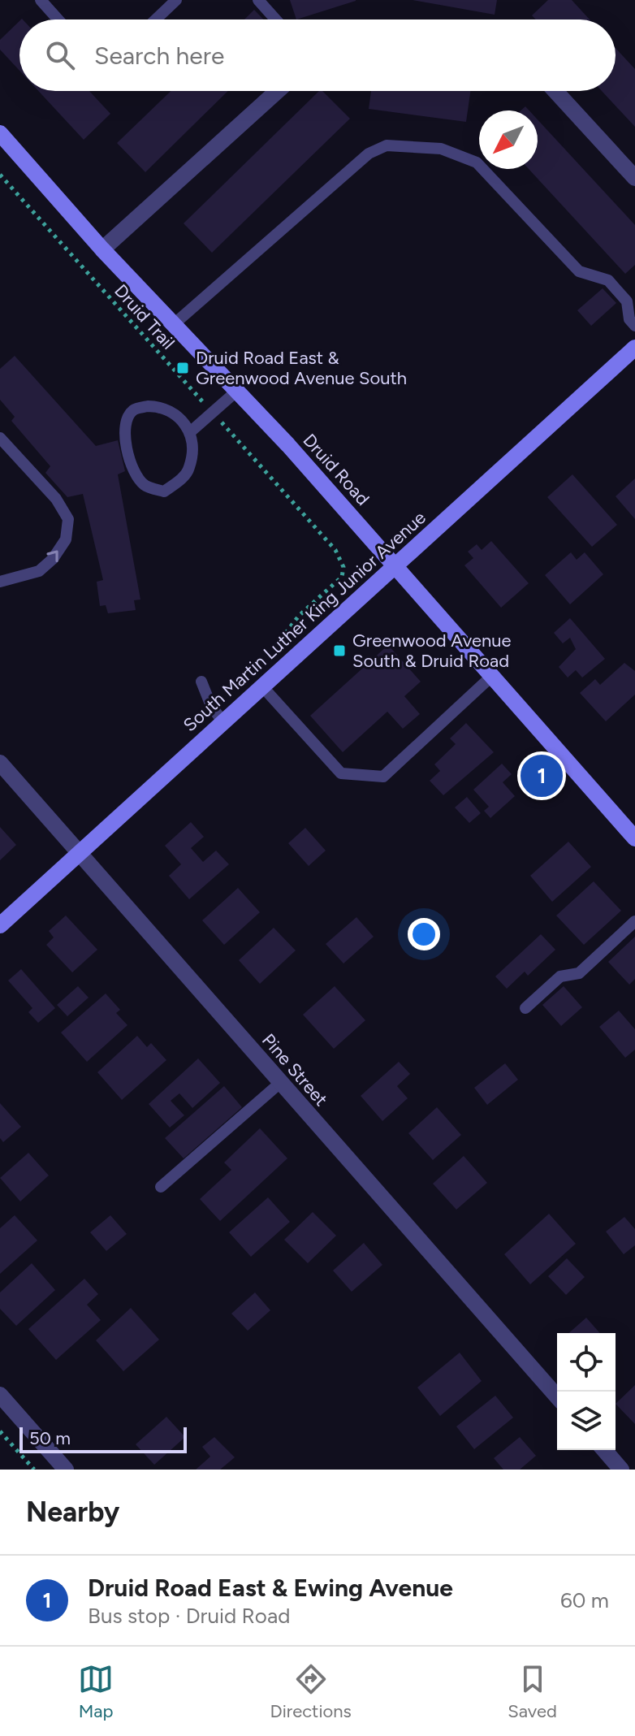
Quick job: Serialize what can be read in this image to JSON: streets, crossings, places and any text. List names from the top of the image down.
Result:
{
  "streets": {
    "street": ["Druid Road", "South Martin Luther King Junior Avenue", "Pine Street"],
    "path": ["Druid Trail"]
  },
  "crossings": [
    ["Druid Road", "South Martin Luther King Junior Avenue"],
    ["South Martin Luther King Junior Avenue", "Pine Street"]
  ],
  "places": {
    "transit": ["Druid Road East & Greenwood Avenue South", "Greenwood Avenue South & Druid Road"]
  },
  "scale_bar": "50 m",
  "north": "bottom left",
  "page": {
    "search": "Search here",
    "pins": "1",
    "scale": "50 m",
    "heading": "Nearby",
    "list": [
      {
        "mark": "1",
        "name": "Druid Road East & Ewing Avenue",
        "note": "Bus stop · Druid Road",
        "value": "60 m"
      }
    ],
    "nav": ["Map", "Directions", "Saved"]
  }
}
